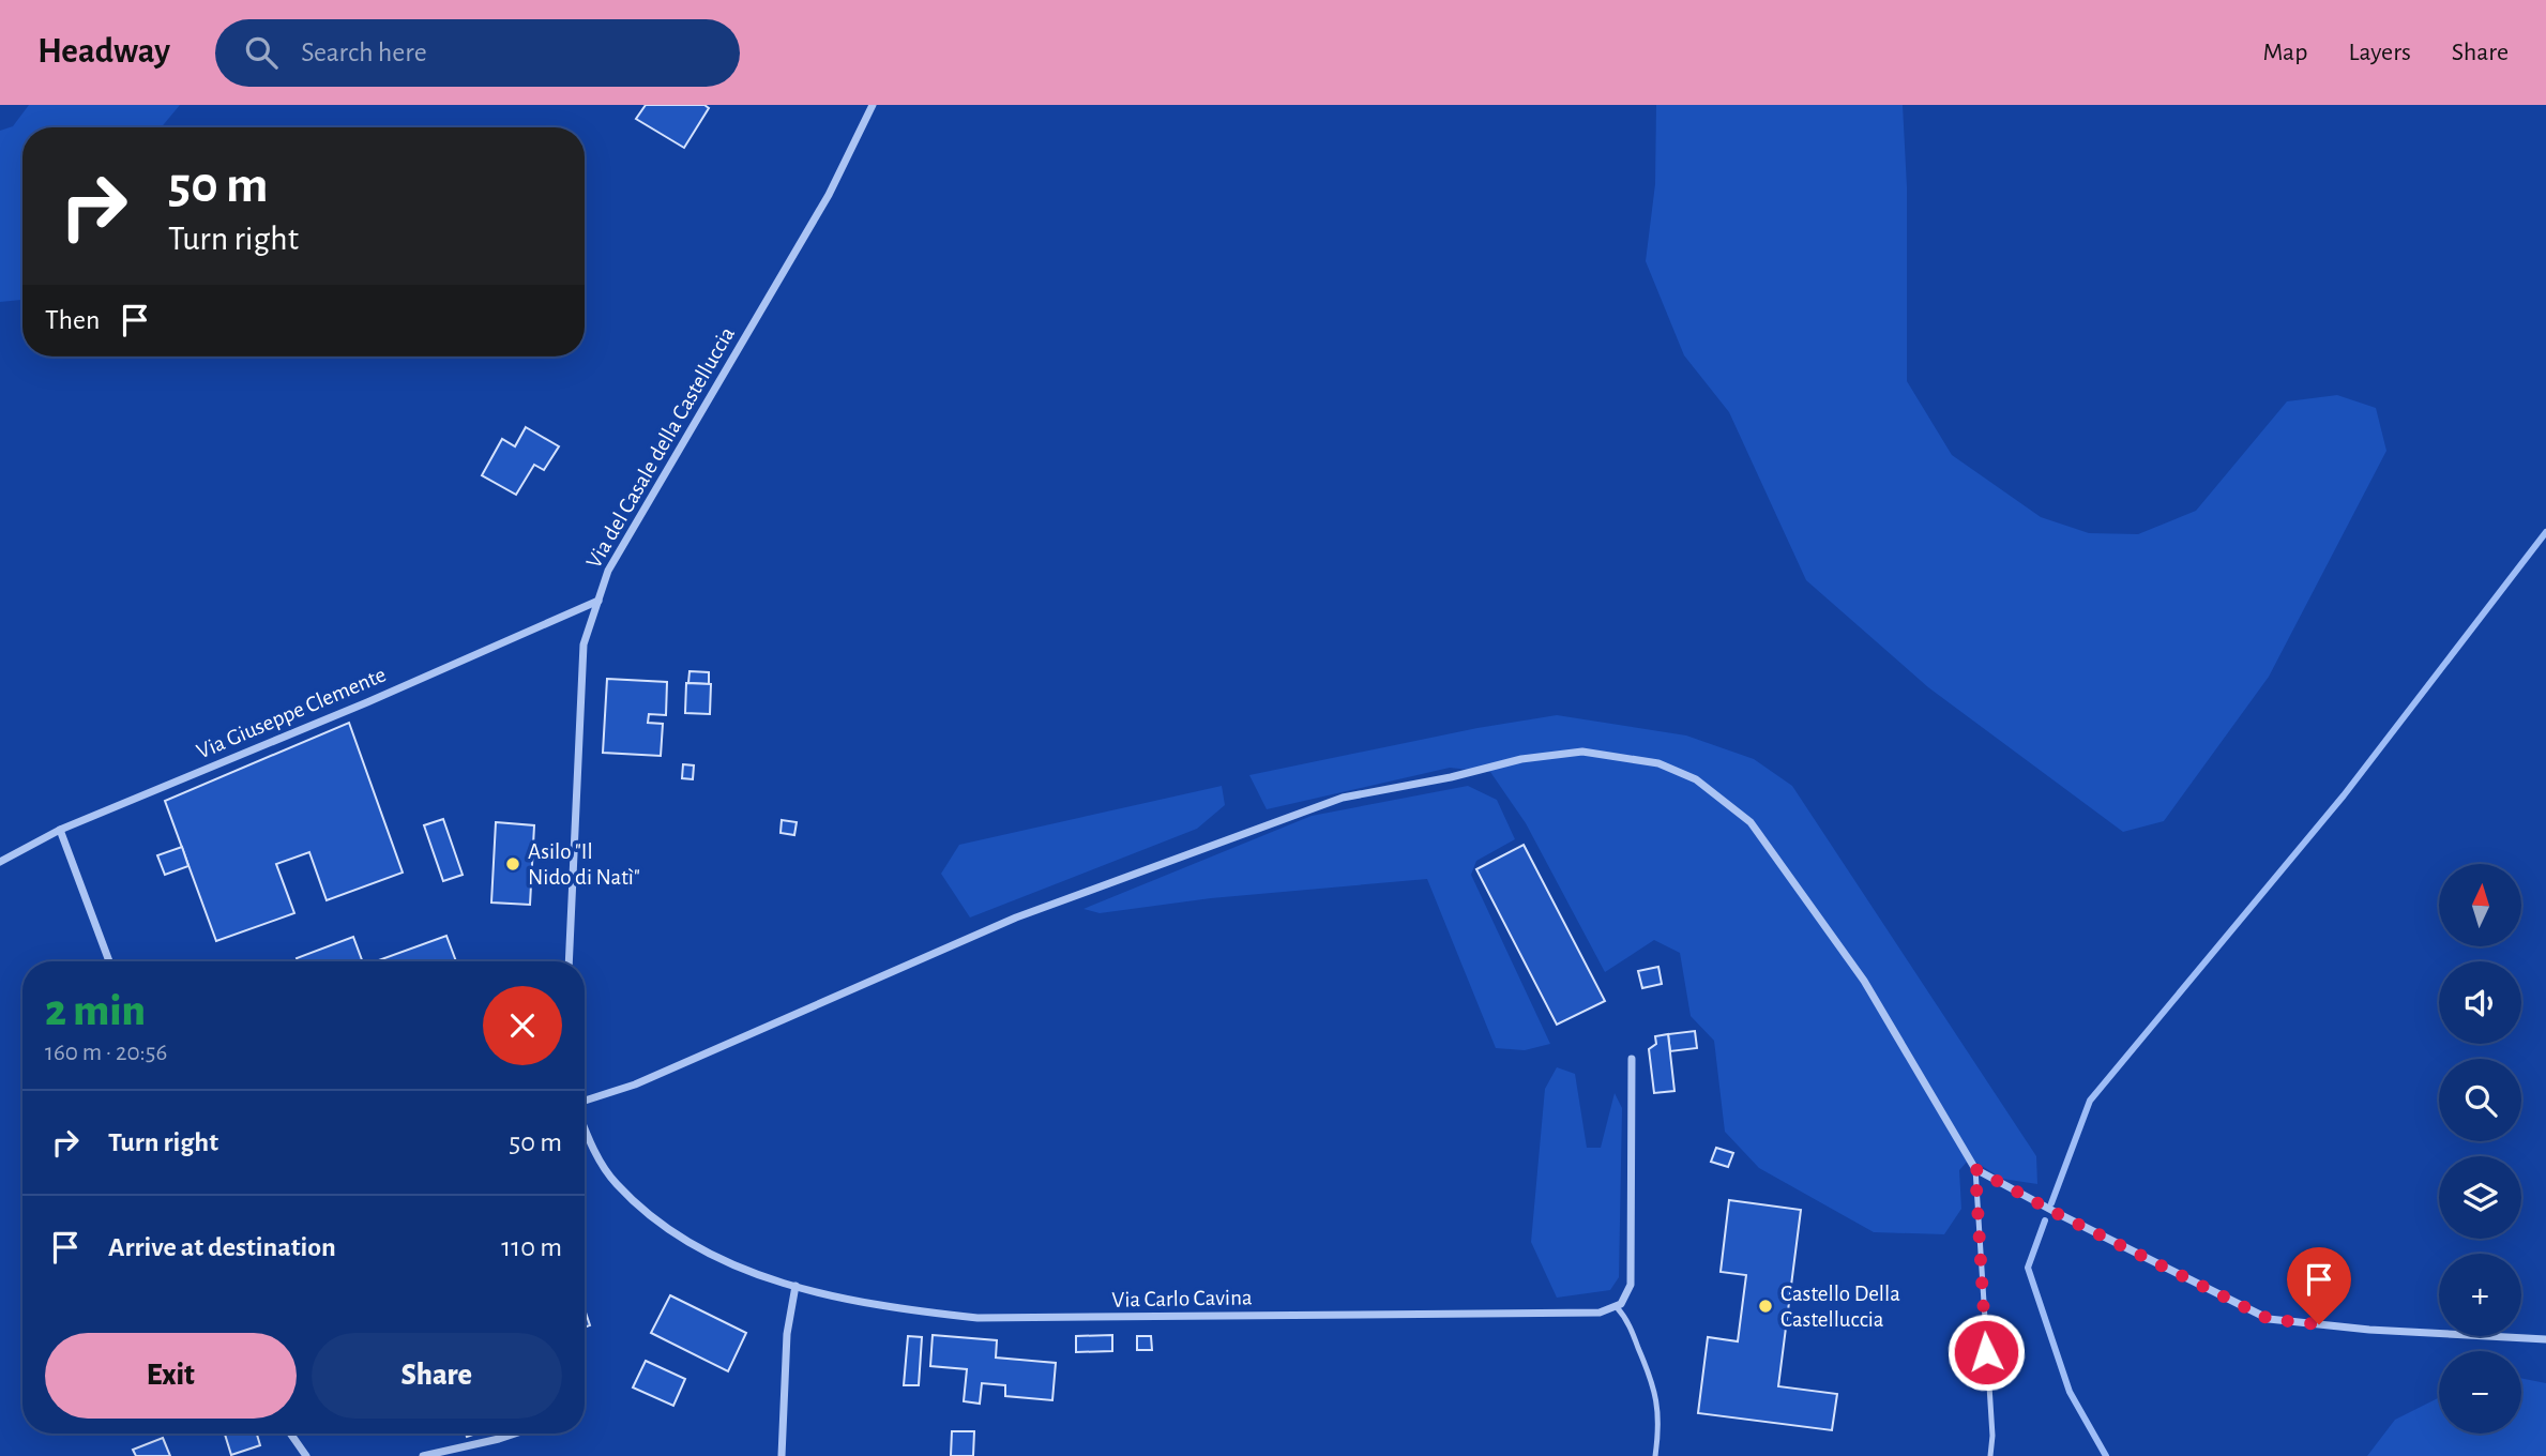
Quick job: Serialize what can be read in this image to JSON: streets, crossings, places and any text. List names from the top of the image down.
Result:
{
  "streets": {
    "street": ["Via del Casale della Castelluccia", "Via Giuseppe Clemente", "Via Carlo Cavina"]
  },
  "crossings": [
    ["Via del Casale della Castelluccia", "Via Giuseppe Clemente"]
  ],
  "places": ["Asilo \"Il Nido di Natì\"", "Castello Della Castelluccia"],
  "north": "top",
  "page": {
    "header": "Headway",
    "search": "Search here",
    "nav": ["Map", "Layers", "Share"],
    "turn": ["50 m", "Turn right"],
    "then": "Then",
    "map_buttons": ["+", "−"],
    "heading": ["2 min", "160 m · 20:56"],
    "list": [
      {
        "name": "Turn right",
        "value": "50 m"
      },
      {
        "name": "Arrive at destination",
        "value": "110 m"
      }
    ],
    "buttons": ["Exit", "Share"]
  }
}
